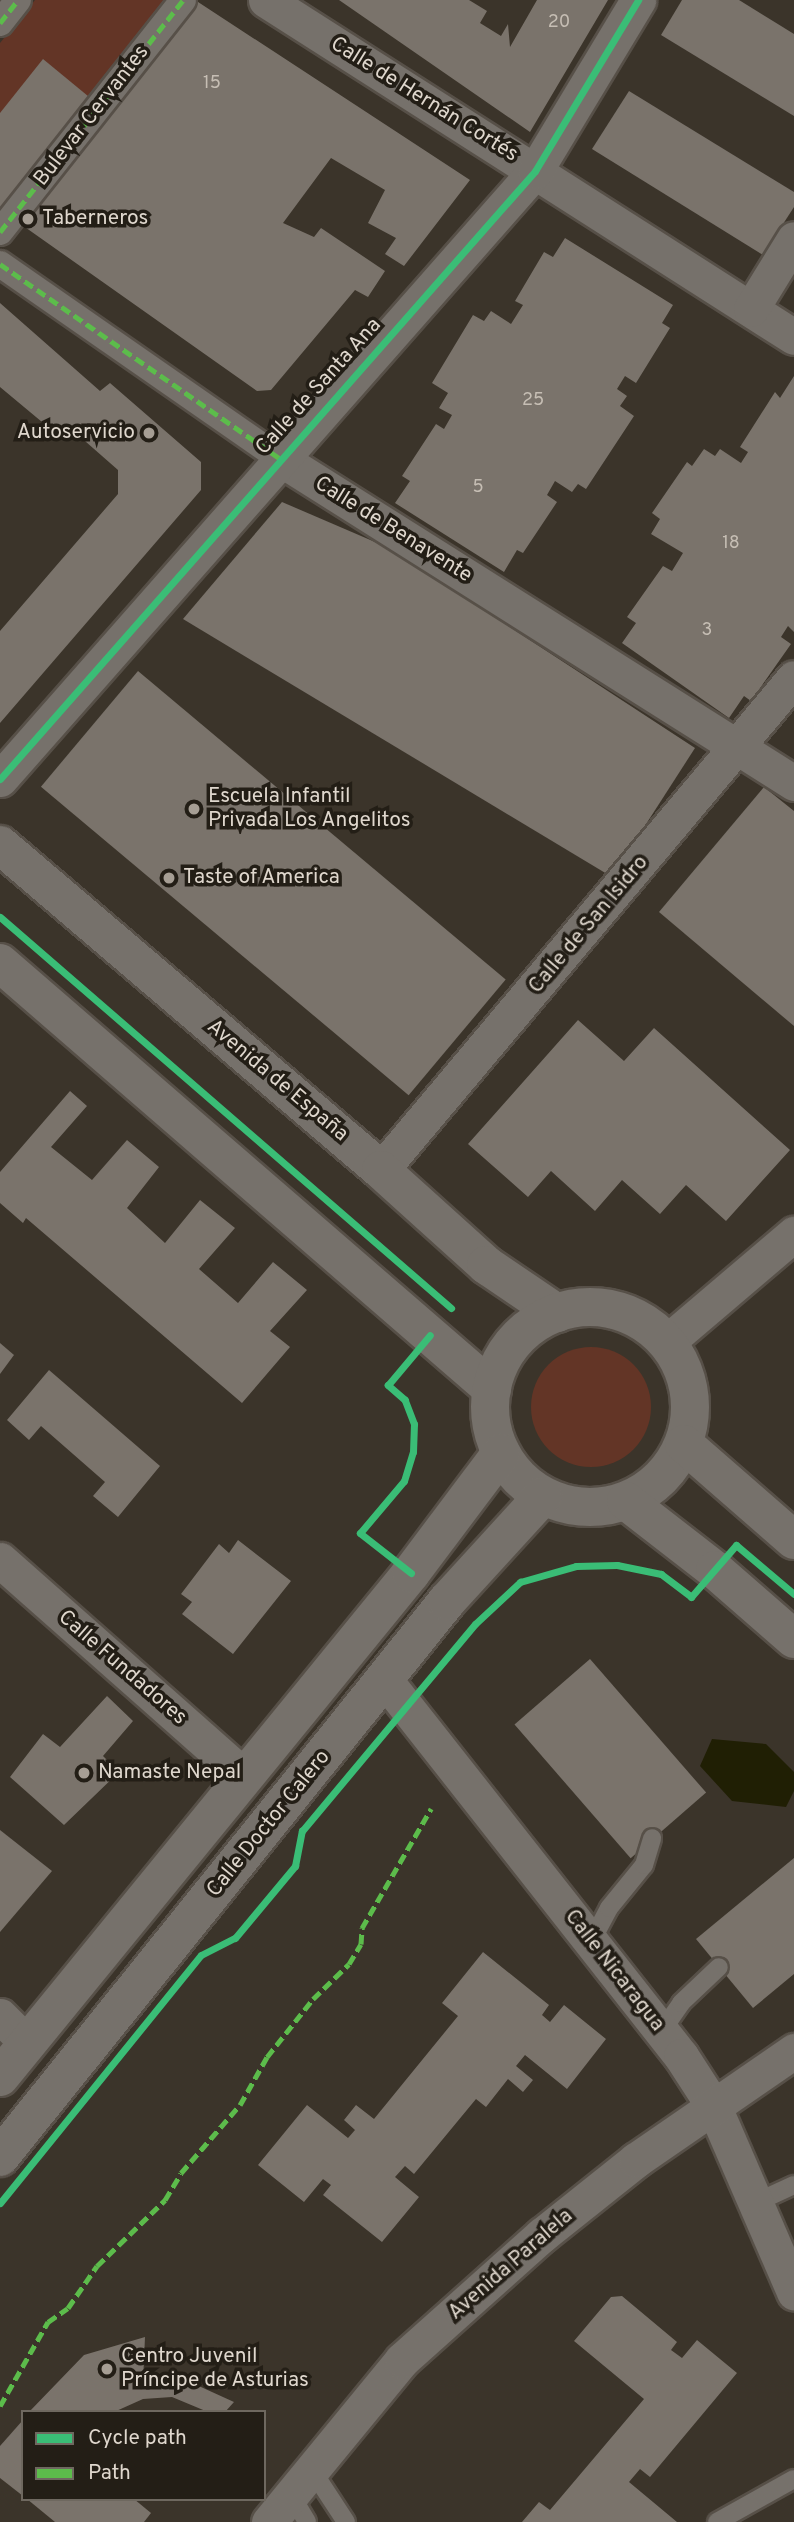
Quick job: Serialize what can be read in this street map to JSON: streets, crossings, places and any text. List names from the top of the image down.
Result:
{
  "streets": {
    "street": [
      "Calle de Hernán Cortés",
      "Bulevar Cervantes",
      "Calle de Santa Ana",
      "Calle de Benavente",
      "Calle de San Isidro",
      "Avenida de España",
      "Calle Fundadores",
      "Calle Doctor Calero",
      "Calle Nicaragua",
      "Avenida Paralela"
    ]
  },
  "crossings": [
    ["Calle de Hernán Cortés", "Calle de Santa Ana"],
    ["Calle de Santa Ana", "Calle de Benavente"],
    ["Calle de Benavente", "Calle de San Isidro"],
    ["Calle de San Isidro", "Avenida de España"],
    ["Avenida de España", "Calle Doctor Calero"],
    ["Calle Doctor Calero", "Calle Nicaragua"],
    ["Calle Nicaragua", "Avenida Paralela"]
  ],
  "places": [
    "Taberneros",
    "Autoservicio",
    "Escuela Infantil Privada Los Angelitos",
    "Taste of America",
    "Namaste Nepal",
    "Centro Juvenil Príncipe de Asturias"
  ],
  "house_numbers": [
    "20",
    "15",
    "25",
    "5",
    "18",
    "3"
  ],
  "legend": ["Cycle path", "Path"]
}
